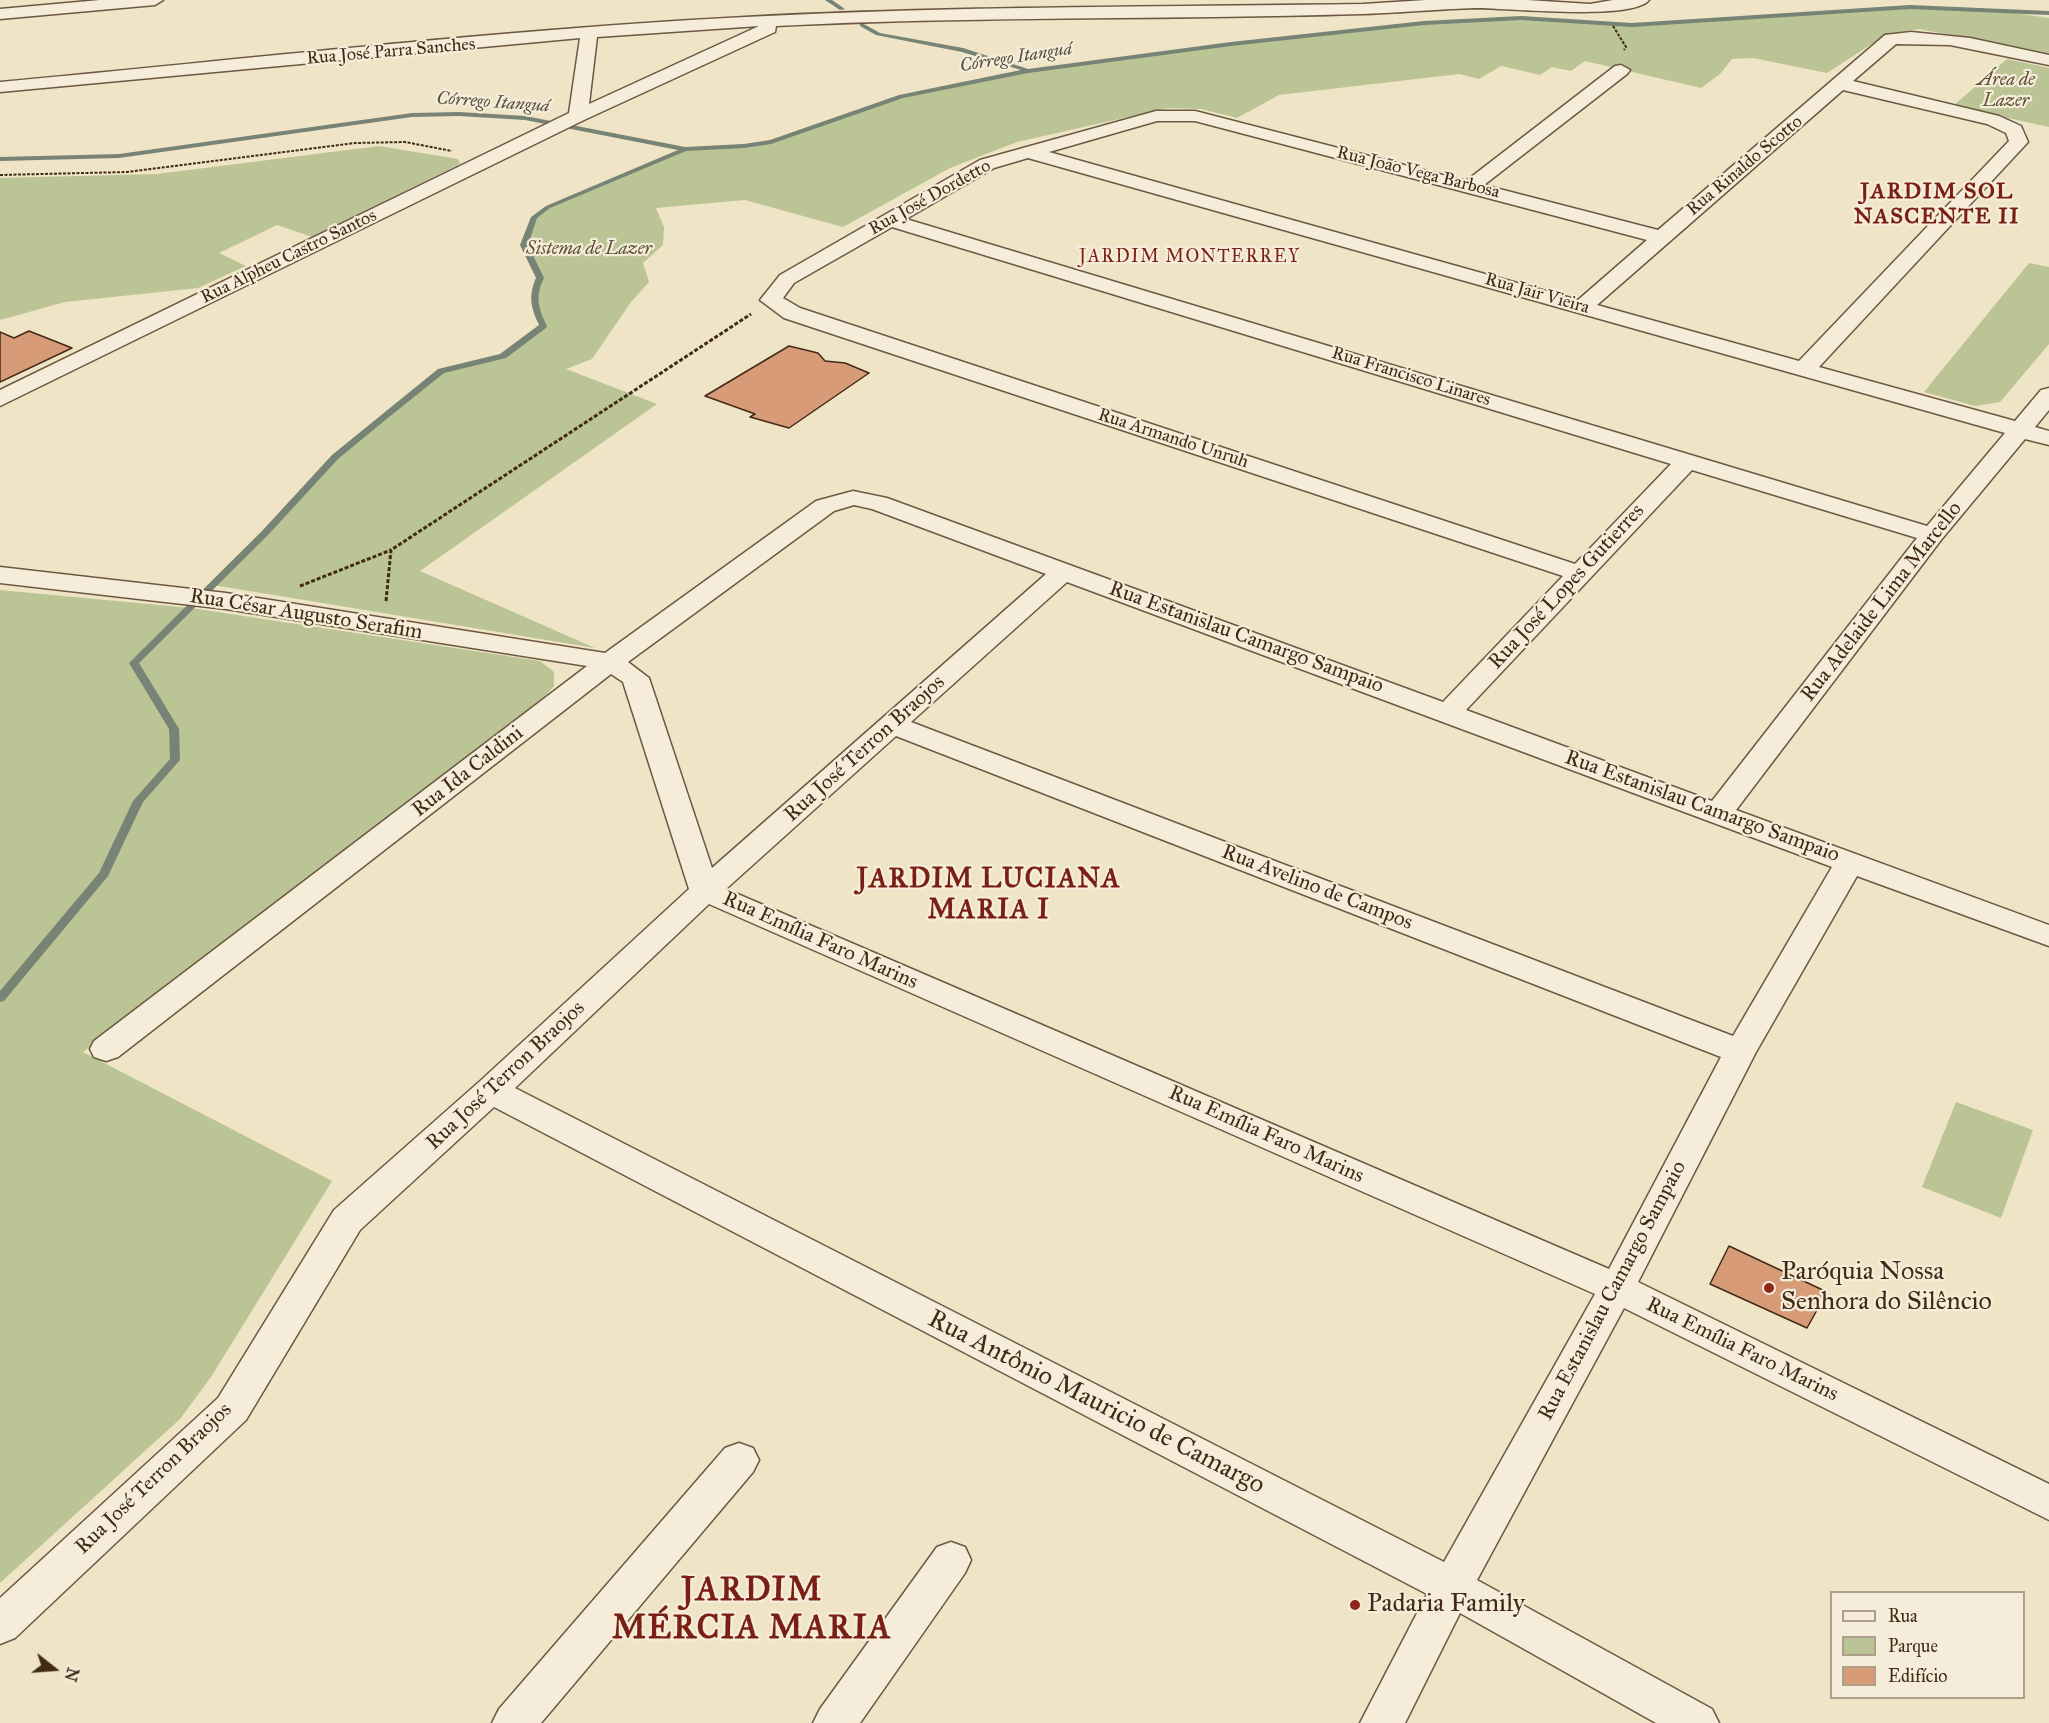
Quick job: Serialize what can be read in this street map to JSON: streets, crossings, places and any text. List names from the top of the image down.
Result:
{
  "streets": {
    "street": [
      "Rua José Parra Sanches",
      "Rua Rinaldo Scotto",
      "Rua João Vega Barbosa",
      "Rua José Dordetto",
      "Rua Alpheu Castro Santos",
      "Rua Jair Vieira",
      "Rua Francisco Linares",
      "Rua Armando Unruh",
      "Rua José Lopes Gutierres",
      "Rua Adelaide Lima Marcello",
      "Rua César Augusto Serafim",
      "Rua Estanislau Camargo Sampaio",
      "Rua José Terron Braojos",
      "Rua Ida Caldini",
      "Rua Avelino de Campos",
      "Rua Emília Faro Marins",
      "Rua Antônio Mauricio de Camargo"
    ]
  },
  "crossings": [
    ["Rua José Parra Sanches", "Rua Alpheu Castro Santos"],
    ["Rua Rinaldo Scotto", "Rua João Vega Barbosa"],
    ["Rua Rinaldo Scotto", "Rua Jair Vieira"],
    ["Rua João Vega Barbosa", "Rua José Dordetto"],
    ["Rua José Dordetto", "Rua Jair Vieira"],
    ["Rua José Dordetto", "Rua Francisco Linares"],
    ["Rua José Dordetto", "Rua Armando Unruh"],
    ["Rua Jair Vieira", "Rua Adelaide Lima Marcello"],
    ["Rua Francisco Linares", "Rua José Lopes Gutierres"],
    ["Rua Francisco Linares", "Rua Adelaide Lima Marcello"],
    ["Rua Armando Unruh", "Rua José Lopes Gutierres"],
    ["Rua José Lopes Gutierres", "Rua Estanislau Camargo Sampaio"],
    ["Rua Adelaide Lima Marcello", "Rua Estanislau Camargo Sampaio"],
    ["Rua César Augusto Serafim", "Rua Ida Caldini"],
    ["Rua César Augusto Serafim", "Rua Emília Faro Marins"],
    ["Rua Estanislau Camargo Sampaio", "Rua José Terron Braojos"],
    ["Rua Estanislau Camargo Sampaio", "Rua Ida Caldini"],
    ["Rua Estanislau Camargo Sampaio", "Rua Avelino de Campos"],
    ["Rua Estanislau Camargo Sampaio", "Rua Emília Faro Marins"],
    ["Rua Estanislau Camargo Sampaio", "Rua Antônio Mauricio de Camargo"],
    ["Rua José Terron Braojos", "Rua Avelino de Campos"],
    ["Rua José Terron Braojos", "Rua Emília Faro Marins"],
    ["Rua José Terron Braojos", "Rua Antônio Mauricio de Camargo"],
    ["Rua Ida Caldini", "Rua Emília Faro Marins"]
  ],
  "districts": [
    "JARDIM SOL NASCENTE II",
    "JARDIM MONTERREY",
    "JARDIM LUCIANA MARIA I",
    "JARDIM MÉRCIA MARIA"
  ],
  "water": ["Córrego Itanguá"],
  "parks": ["Área de Lazer", "Sistema de Lazer"],
  "places": ["Paróquia Nossa Senhora do Silêncio", "Padaria Family"],
  "legend": ["Rua", "Parque", "Edifício"],
  "north": "right"
}
